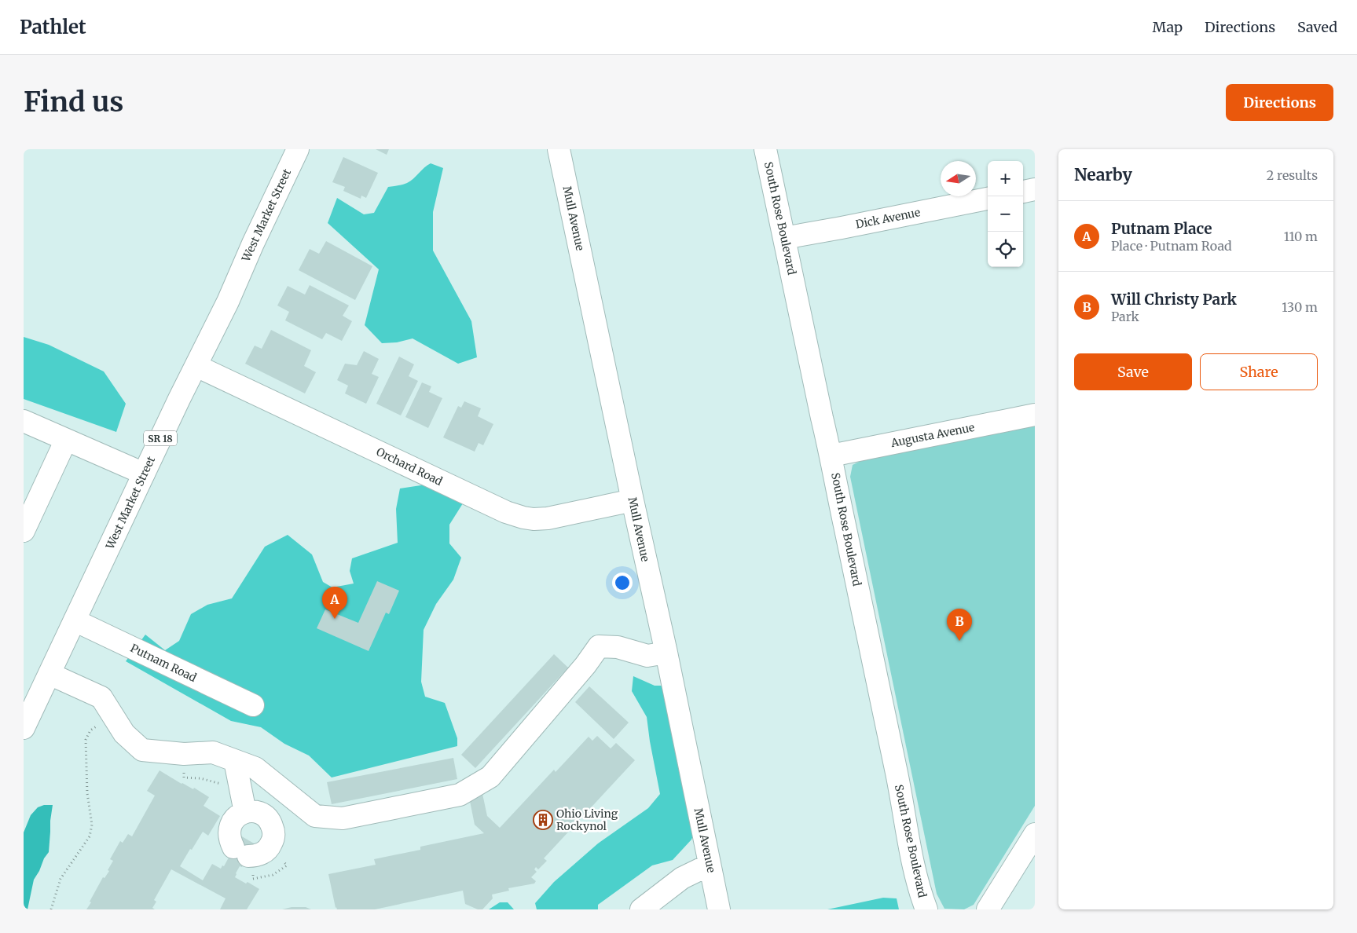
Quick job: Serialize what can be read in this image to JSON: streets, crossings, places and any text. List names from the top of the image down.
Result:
{
  "streets": {
    "street": [
      "West Market Street",
      "Mull Avenue",
      "South Rose Boulevard",
      "Dick Avenue",
      "Augusta Avenue",
      "SR 18",
      "Orchard Road",
      "Putnam Road"
    ]
  },
  "crossings": [
    ["West Market Street", "Orchard Road"],
    ["West Market Street", "Putnam Road"],
    ["Mull Avenue", "Orchard Road"],
    ["South Rose Boulevard", "Dick Avenue"],
    ["South Rose Boulevard", "Augusta Avenue"]
  ],
  "places": {
    "building": ["Ohio Living Rockynol"]
  },
  "north": "left",
  "page": {
    "header": "Pathlet",
    "nav": ["Map", "Directions", "Saved"],
    "buttons": [
      "Directions",
      ["Save", "Share"]
    ],
    "title": "Find us",
    "heading": ["Nearby", "2 results"],
    "map_buttons": ["+", "−"],
    "list": [
      {
        "mark": "A",
        "name": "Putnam Place",
        "note": "Place · Putnam Road",
        "value": "110 m"
      },
      {
        "mark": "B",
        "name": "Will Christy Park",
        "note": "Park",
        "value": "130 m"
      }
    ],
    "pins": ["A", "B"]
  }
}
